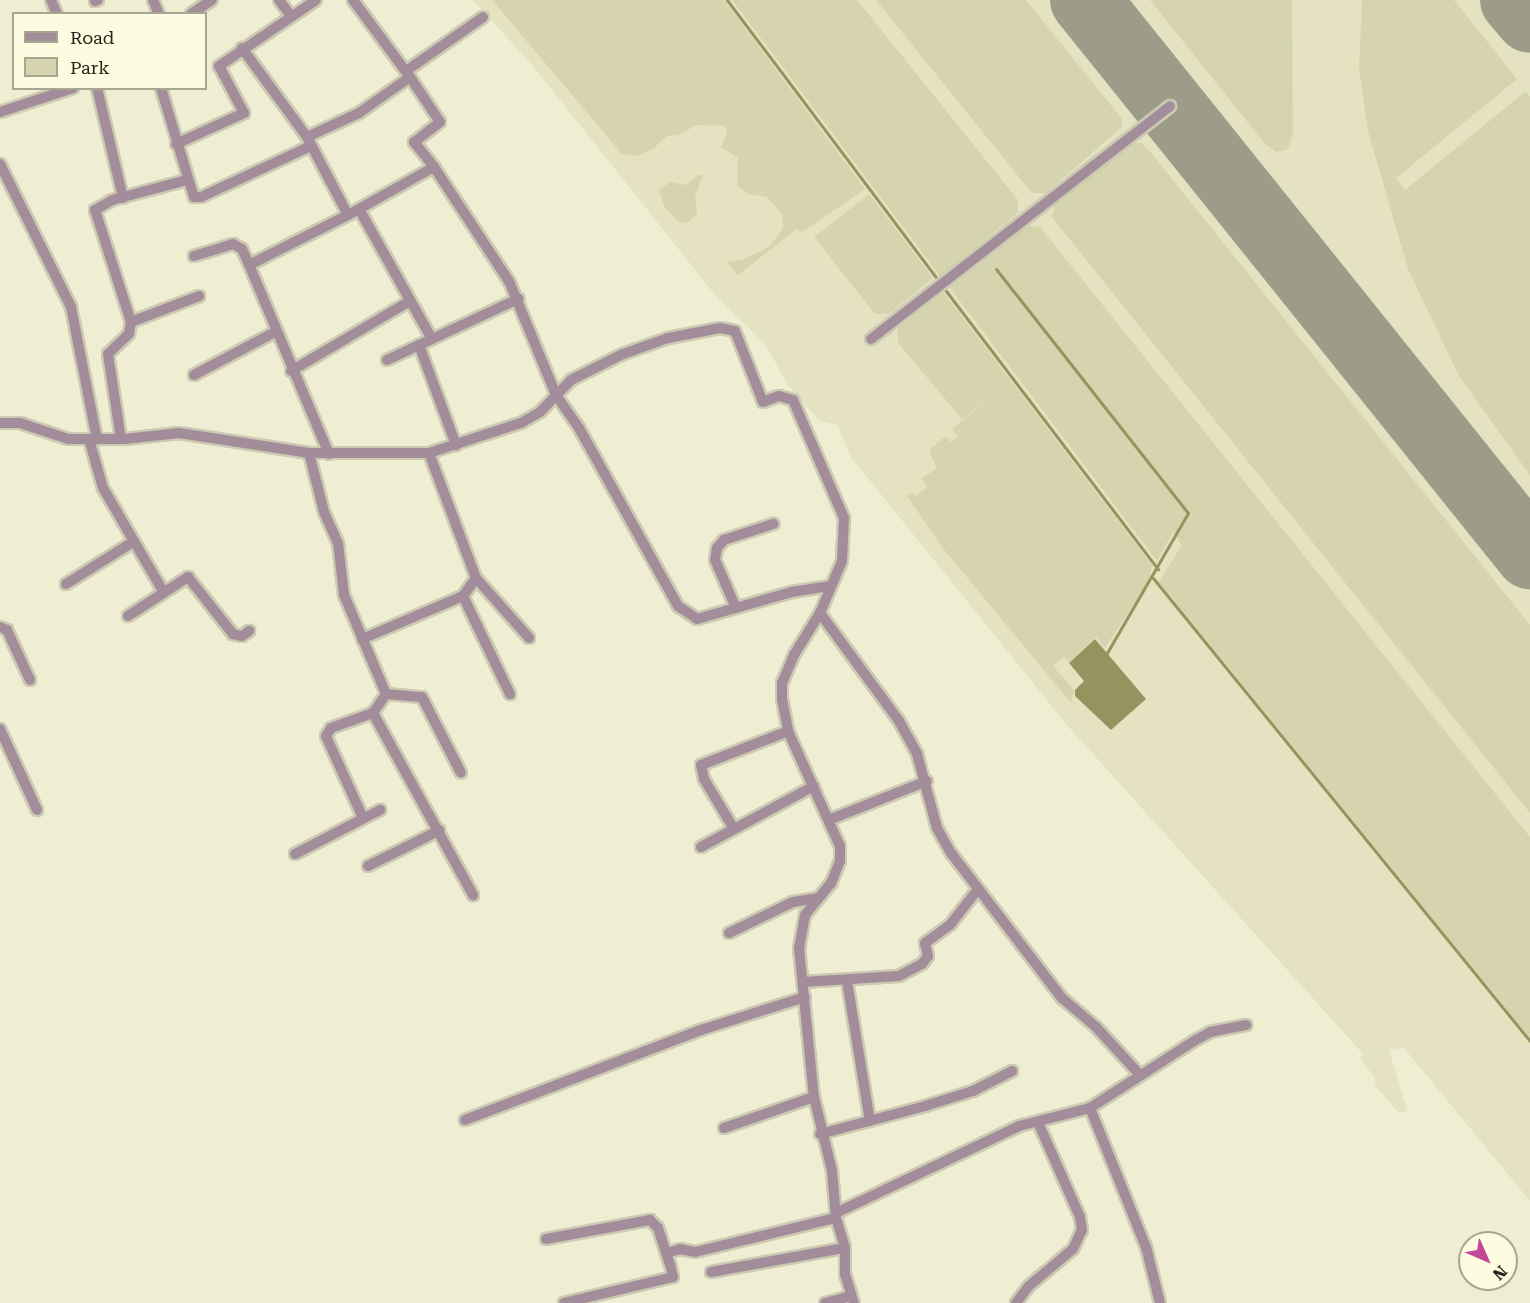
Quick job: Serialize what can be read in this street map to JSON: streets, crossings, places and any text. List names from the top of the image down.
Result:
{
  "legend": ["Road", "Park"],
  "north": "bottom right"
}
